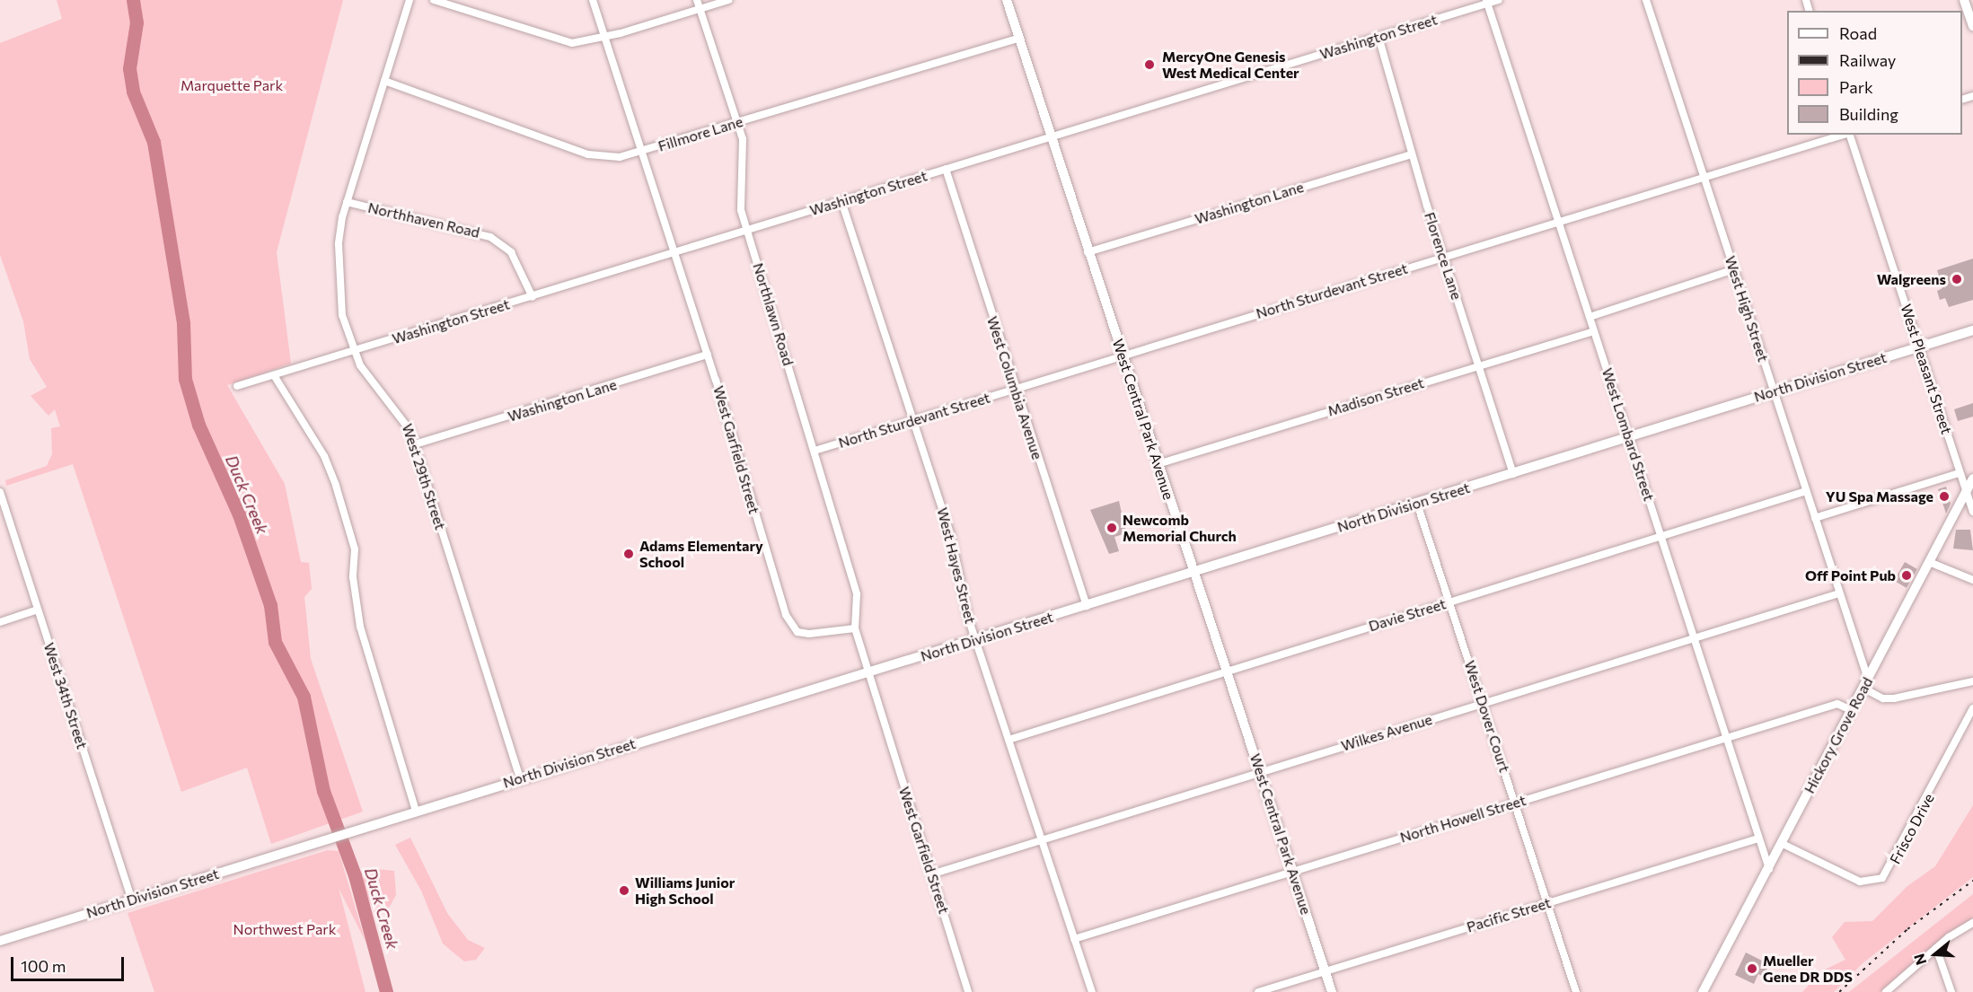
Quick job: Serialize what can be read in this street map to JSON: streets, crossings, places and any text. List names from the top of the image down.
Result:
{
  "streets": {
    "main road": ["North Division Street", "West Central Park Avenue", "Hickory Grove Road"],
    "street": [
      "Washington Street",
      "Fillmore Lane",
      "Washington Lane",
      "Northhaven Road",
      "Florence Lane",
      "North Sturdevant Street",
      "West High Street",
      "Northlawn Road",
      "West Pleasant Street",
      "West Columbia Avenue",
      "Madison Street",
      "West Lombard Street",
      "West Garfield Street",
      "West 29th Street",
      "West Hayes Street",
      "Davie Street",
      "West 34th Street",
      "West Dover Court",
      "Wilkes Avenue",
      "North Howell Street",
      "Frisco Drive",
      "Pacific Street"
    ]
  },
  "crossings": [
    ["Washington Street", "Northhaven Road"],
    ["Washington Street", "Florence Lane"],
    ["Washington Street", "Northlawn Road"],
    ["Washington Street", "West Columbia Avenue"],
    ["Washington Street", "West Central Park Avenue"],
    ["Washington Street", "West Lombard Street"],
    ["Washington Street", "West Garfield Street"],
    ["Washington Street", "West 29th Street"],
    ["Washington Street", "West Hayes Street"],
    ["Fillmore Lane", "Northlawn Road"],
    ["Fillmore Lane", "West Central Park Avenue"],
    ["Fillmore Lane", "West Garfield Street"],
    ["Fillmore Lane", "West 29th Street"],
    ["Washington Lane", "Florence Lane"],
    ["Washington Lane", "West Central Park Avenue"],
    ["Washington Lane", "West Garfield Street"],
    ["Washington Lane", "West 29th Street"],
    ["Northhaven Road", "West 29th Street"],
    ["Florence Lane", "North Sturdevant Street"],
    ["Florence Lane", "North Division Street"],
    ["Florence Lane", "Madison Street"],
    ["North Sturdevant Street", "West High Street"],
    ["North Sturdevant Street", "Northlawn Road"],
    ["North Sturdevant Street", "West Columbia Avenue"],
    ["North Sturdevant Street", "West Central Park Avenue"],
    ["North Sturdevant Street", "West Lombard Street"],
    ["North Sturdevant Street", "West Hayes Street"],
    ["West High Street", "North Division Street"],
    ["West High Street", "Davie Street"],
    ["West High Street", "Wilkes Avenue"],
    ["West High Street", "Hickory Grove Road"],
    ["Northlawn Road", "West Garfield Street"],
    ["West Pleasant Street", "North Division Street"],
    ["West Pleasant Street", "Hickory Grove Road"],
    ["North Division Street", "West Columbia Avenue"],
    ["North Division Street", "West Central Park Avenue"],
    ["North Division Street", "West Lombard Street"],
    ["North Division Street", "West Garfield Street"],
    ["North Division Street", "West 29th Street"],
    ["North Division Street", "West Hayes Street"],
    ["North Division Street", "West 34th Street"],
    ["North Division Street", "West Dover Court"],
    ["Madison Street", "West Central Park Avenue"],
    ["Madison Street", "West Lombard Street"],
    ["West Central Park Avenue", "Davie Street"],
    ["West Central Park Avenue", "Wilkes Avenue"],
    ["West Central Park Avenue", "North Howell Street"],
    ["West Central Park Avenue", "Pacific Street"],
    ["West Lombard Street", "Davie Street"],
    ["West Lombard Street", "Wilkes Avenue"],
    ["West Lombard Street", "Hickory Grove Road"],
    ["West Lombard Street", "North Howell Street"],
    ["West Lombard Street", "Pacific Street"],
    ["West Garfield Street", "Wilkes Avenue"],
    ["West Hayes Street", "Davie Street"],
    ["West Hayes Street", "Wilkes Avenue"],
    ["West Hayes Street", "North Howell Street"],
    ["Davie Street", "West Dover Court"],
    ["West Dover Court", "Wilkes Avenue"],
    ["West Dover Court", "North Howell Street"],
    ["West Dover Court", "Pacific Street"],
    ["Hickory Grove Road", "North Howell Street"],
    ["Hickory Grove Road", "Frisco Drive"]
  ],
  "water": ["Duck Creek"],
  "parks": ["Marquette Park", "Northwest Park"],
  "places": [
    "MercyOne Genesis West Medical Center",
    "Walgreens",
    "YU Spa Massage",
    "Newcomb Memorial Church",
    "Adams Elementary School",
    "Off Point Pub",
    "Williams Junior High School",
    "Mueller Gene DR DDS"
  ],
  "legend": [
    "Road",
    "Railway",
    "Park",
    "Building"
  ],
  "scale_bar": "100 m",
  "north": "left"
}
